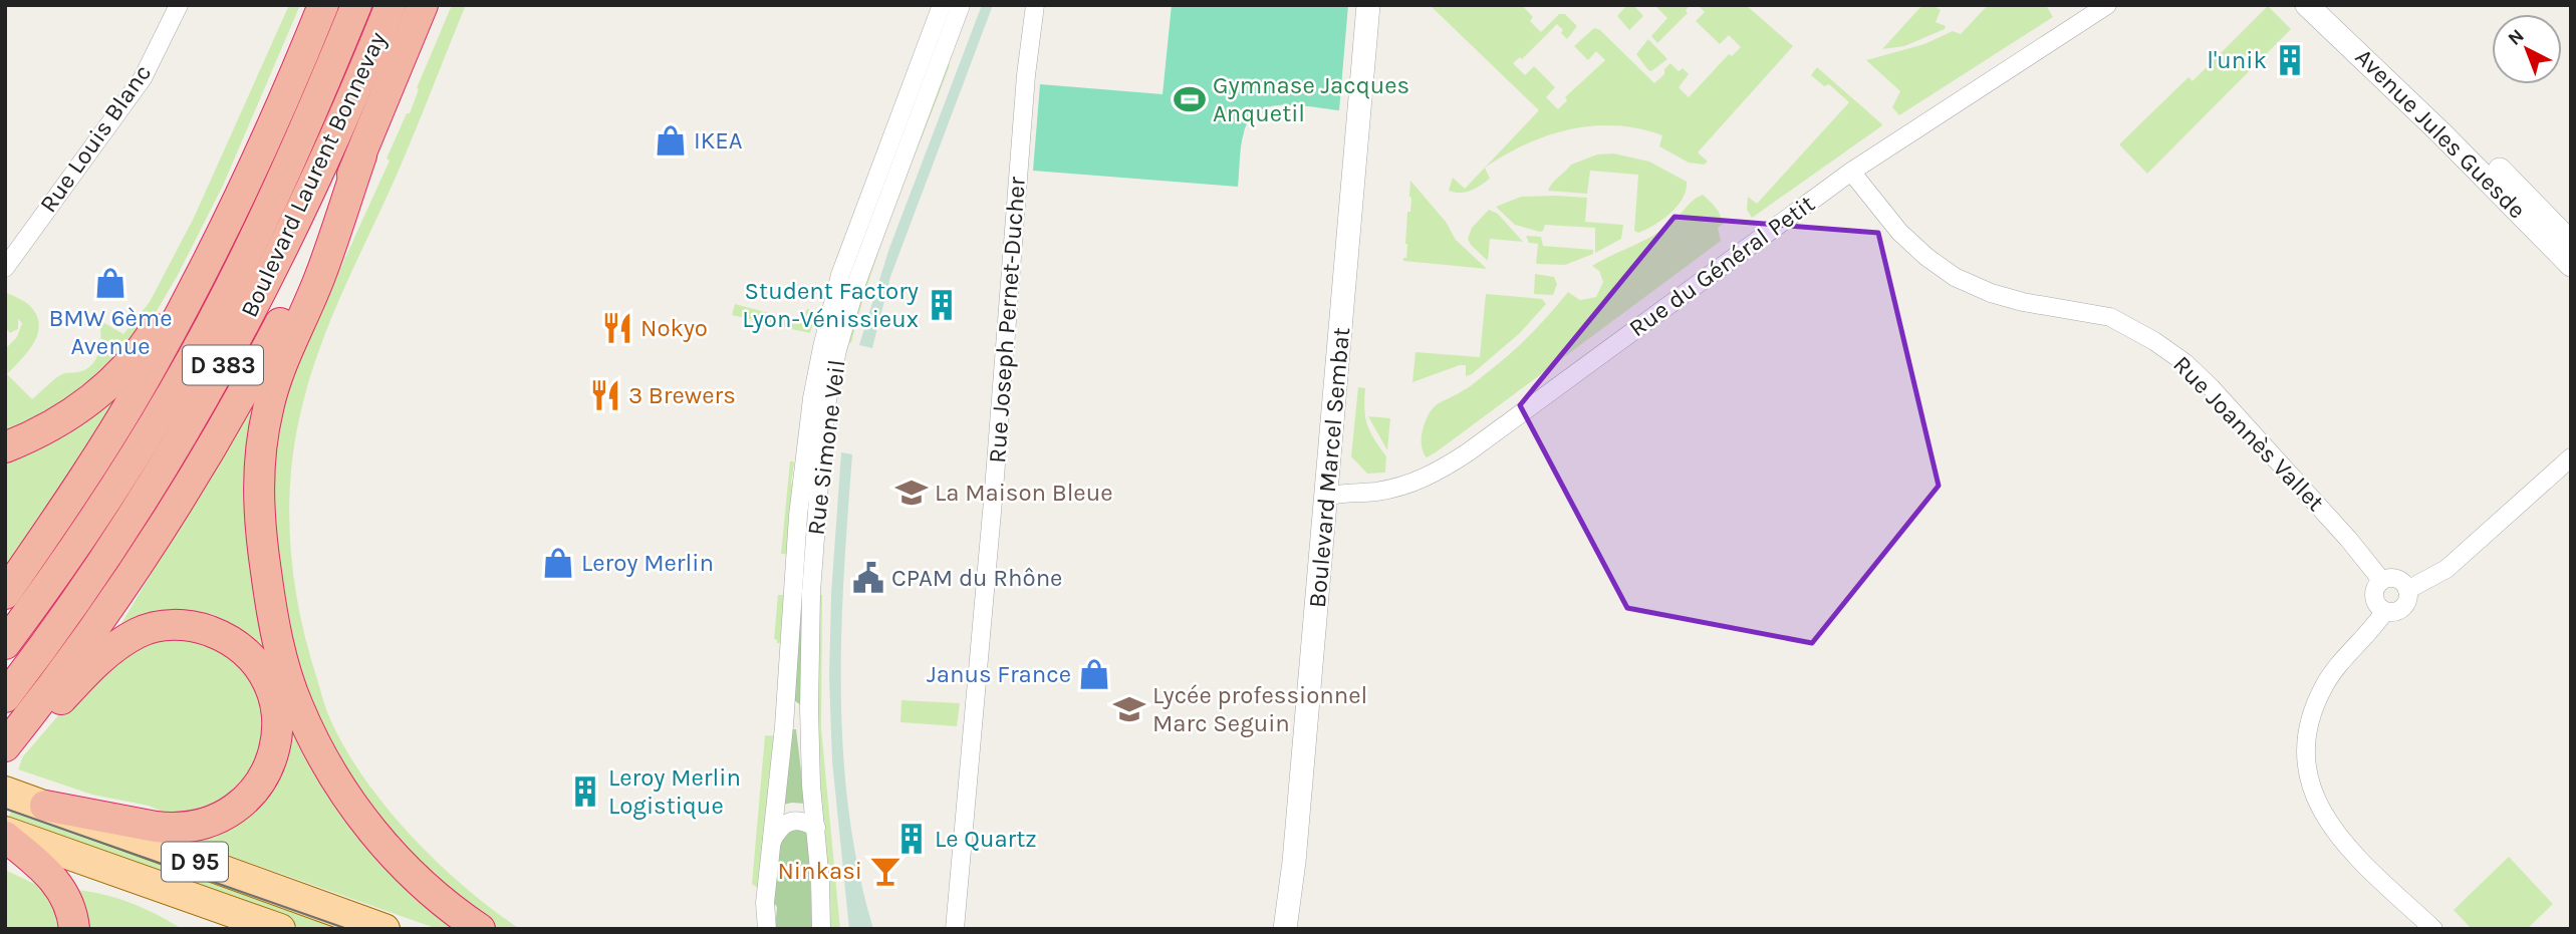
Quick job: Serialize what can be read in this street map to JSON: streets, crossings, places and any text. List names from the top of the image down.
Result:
{
  "streets": {
    "highway": ["Boulevard Laurent Bonnevay", "D 383"],
    "main road": ["D 95"],
    "street": [
      "Avenue Jules Guesde",
      "Rue Louis Blanc",
      "Rue du Général Petit",
      "Rue Joseph Pernet-Ducher",
      "Rue Joannès Vallet",
      "Rue Simone Veil",
      "Boulevard Marcel Sembat"
    ]
  },
  "crossings": [
    ["Rue du Général Petit", "Rue Joannès Vallet"],
    ["Rue du Général Petit", "Boulevard Marcel Sembat"]
  ],
  "places": {
    "building": [
      "l'unik",
      "Student Factory Lyon-Vénissieux",
      "Leroy Merlin Logistique",
      "Le Quartz"
    ],
    "sports": ["Gymnase Jacques Anquetil"],
    "shop": [
      "IKEA",
      "BMW 6ème Avenue",
      "Leroy Merlin",
      "Janus France"
    ],
    "restaurant": ["Nokyo", "3 Brewers"],
    "school or university": ["La Maison Bleue", "Lycée professionnel Marc Seguin"],
    "public building": ["CPAM du Rhône"],
    "bar": ["Ninkasi"]
  },
  "north": "top left"
}
